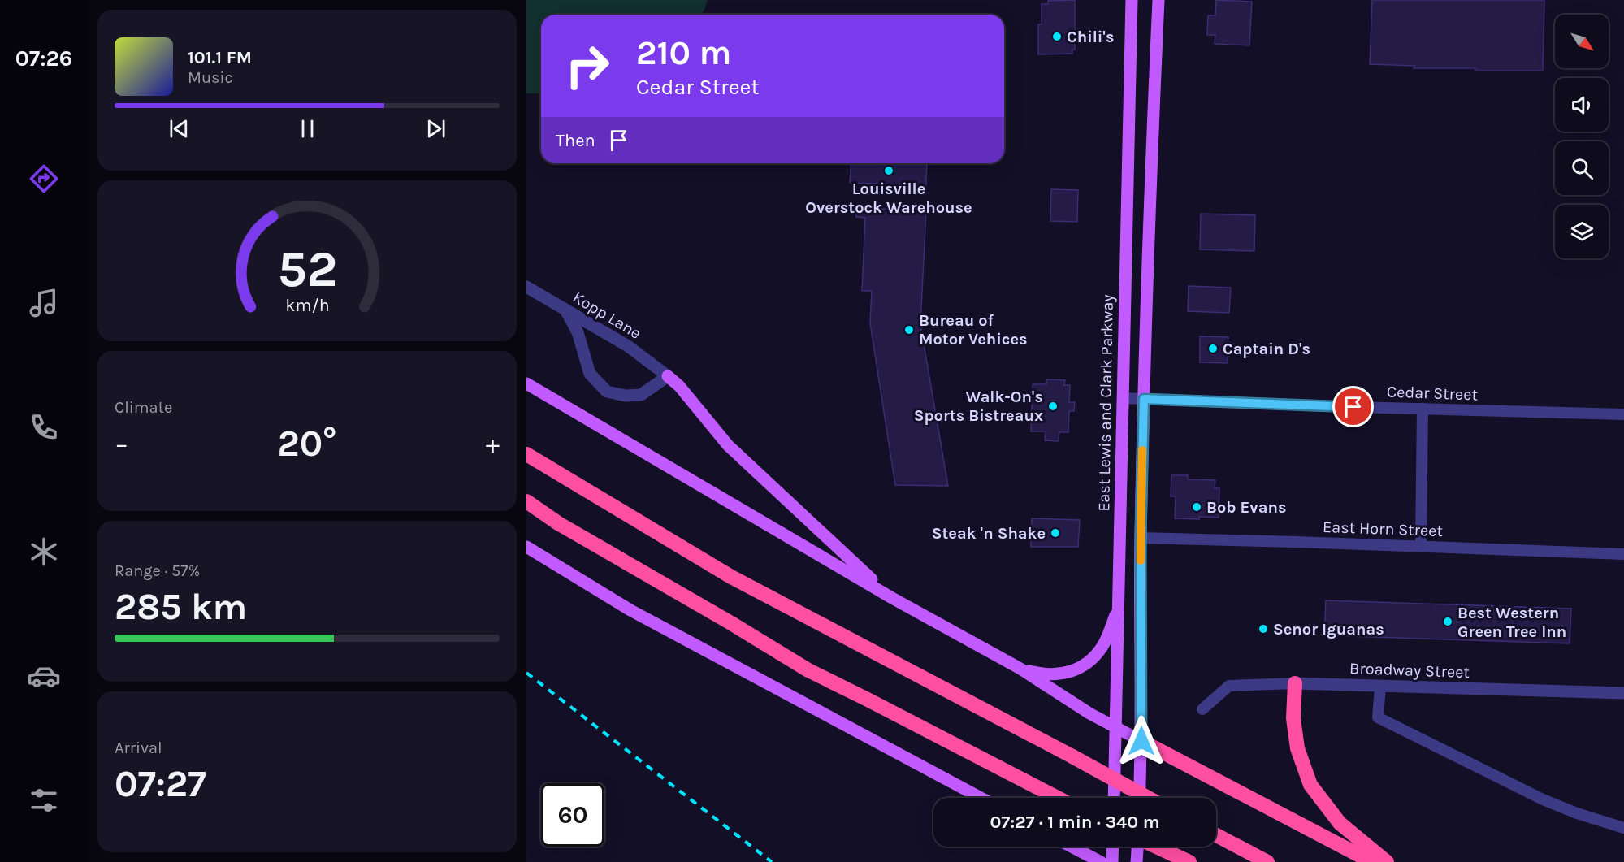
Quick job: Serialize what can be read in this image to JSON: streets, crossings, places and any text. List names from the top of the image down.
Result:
{
  "streets": {
    "main road": ["East Lewis and Clark Parkway"],
    "street": [
      "Kopp Lane",
      "Cedar Street",
      "East Horn Street",
      "Broadway Street"
    ]
  },
  "crossings": [
    ["Cedar Street", "East Lewis and Clark Parkway"]
  ],
  "places": [
    "Chili's",
    "Louisville Overstock Warehouse",
    "Bureau of Motor Vehices",
    "Captain D's",
    "Walk-On's Sports Bistreaux",
    "Bob Evans",
    "Steak 'n Shake",
    "Best Western Green Tree Inn",
    "Senor Iguanas"
  ],
  "north": "bottom right",
  "page": {
    "tabs": "07:26",
    "turn": ["210 m", "Cedar Street"],
    "song": ["101.1 FM", "Music"],
    "then": "Then",
    "tile": [
      "Climate",
      ["Range · 57%", "285 km"],
      ["Arrival", "07:27"]
    ],
    "heat": ["−", "20°", "+"],
    "limit": "60",
    "trip": "07:27 · 1 min · 340 m",
    "gauge": ["52", "km/h"]
  }
}
